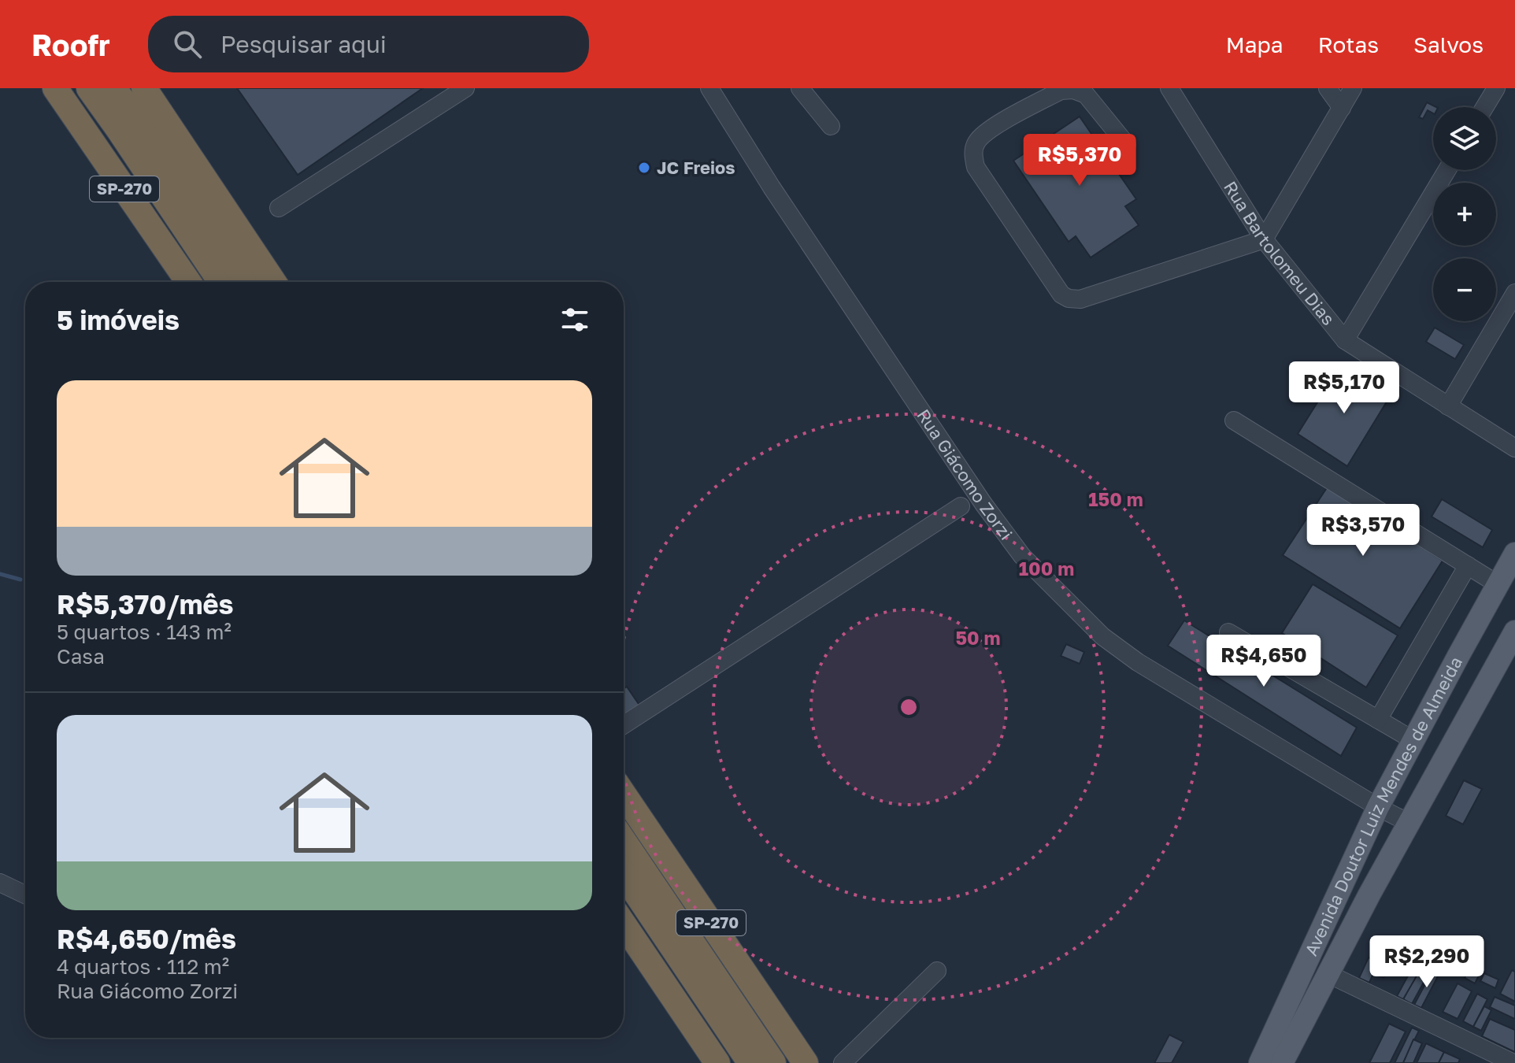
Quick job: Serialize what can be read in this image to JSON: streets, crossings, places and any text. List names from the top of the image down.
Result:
{
  "streets": {
    "highway": ["SP-270"],
    "main road": ["Avenida Doutor Luiz Mendes de Almeida"],
    "street": ["Rua Bartolomeu Dias", "Rua Giácomo Zorzi"]
  },
  "crossings": [
    ["Rua Giácomo Zorzi", "Avenida Doutor Luiz Mendes de Almeida"]
  ],
  "places": ["JC Freios"],
  "page": {
    "header": "Roofr",
    "search": "Pesquisar aqui",
    "nav": ["Mapa", "Rotas", "Salvos"],
    "map_buttons": ["+", "−"],
    "price": [
      "R$5,370",
      "R$5,170",
      "R$3,570",
      "R$4,650",
      "R$2,290"
    ],
    "heading": "5 imóveis",
    "list": [
      {
        "name": "R$5,370/mês",
        "note": "5 quartos · 143 m² · Casa"
      },
      {
        "name": "R$4,650/mês",
        "note": "4 quartos · 112 m² · Rua Giácomo Zorzi"
      }
    ]
  },
  "rings": ["150 m", "100 m", "50 m"]
}
